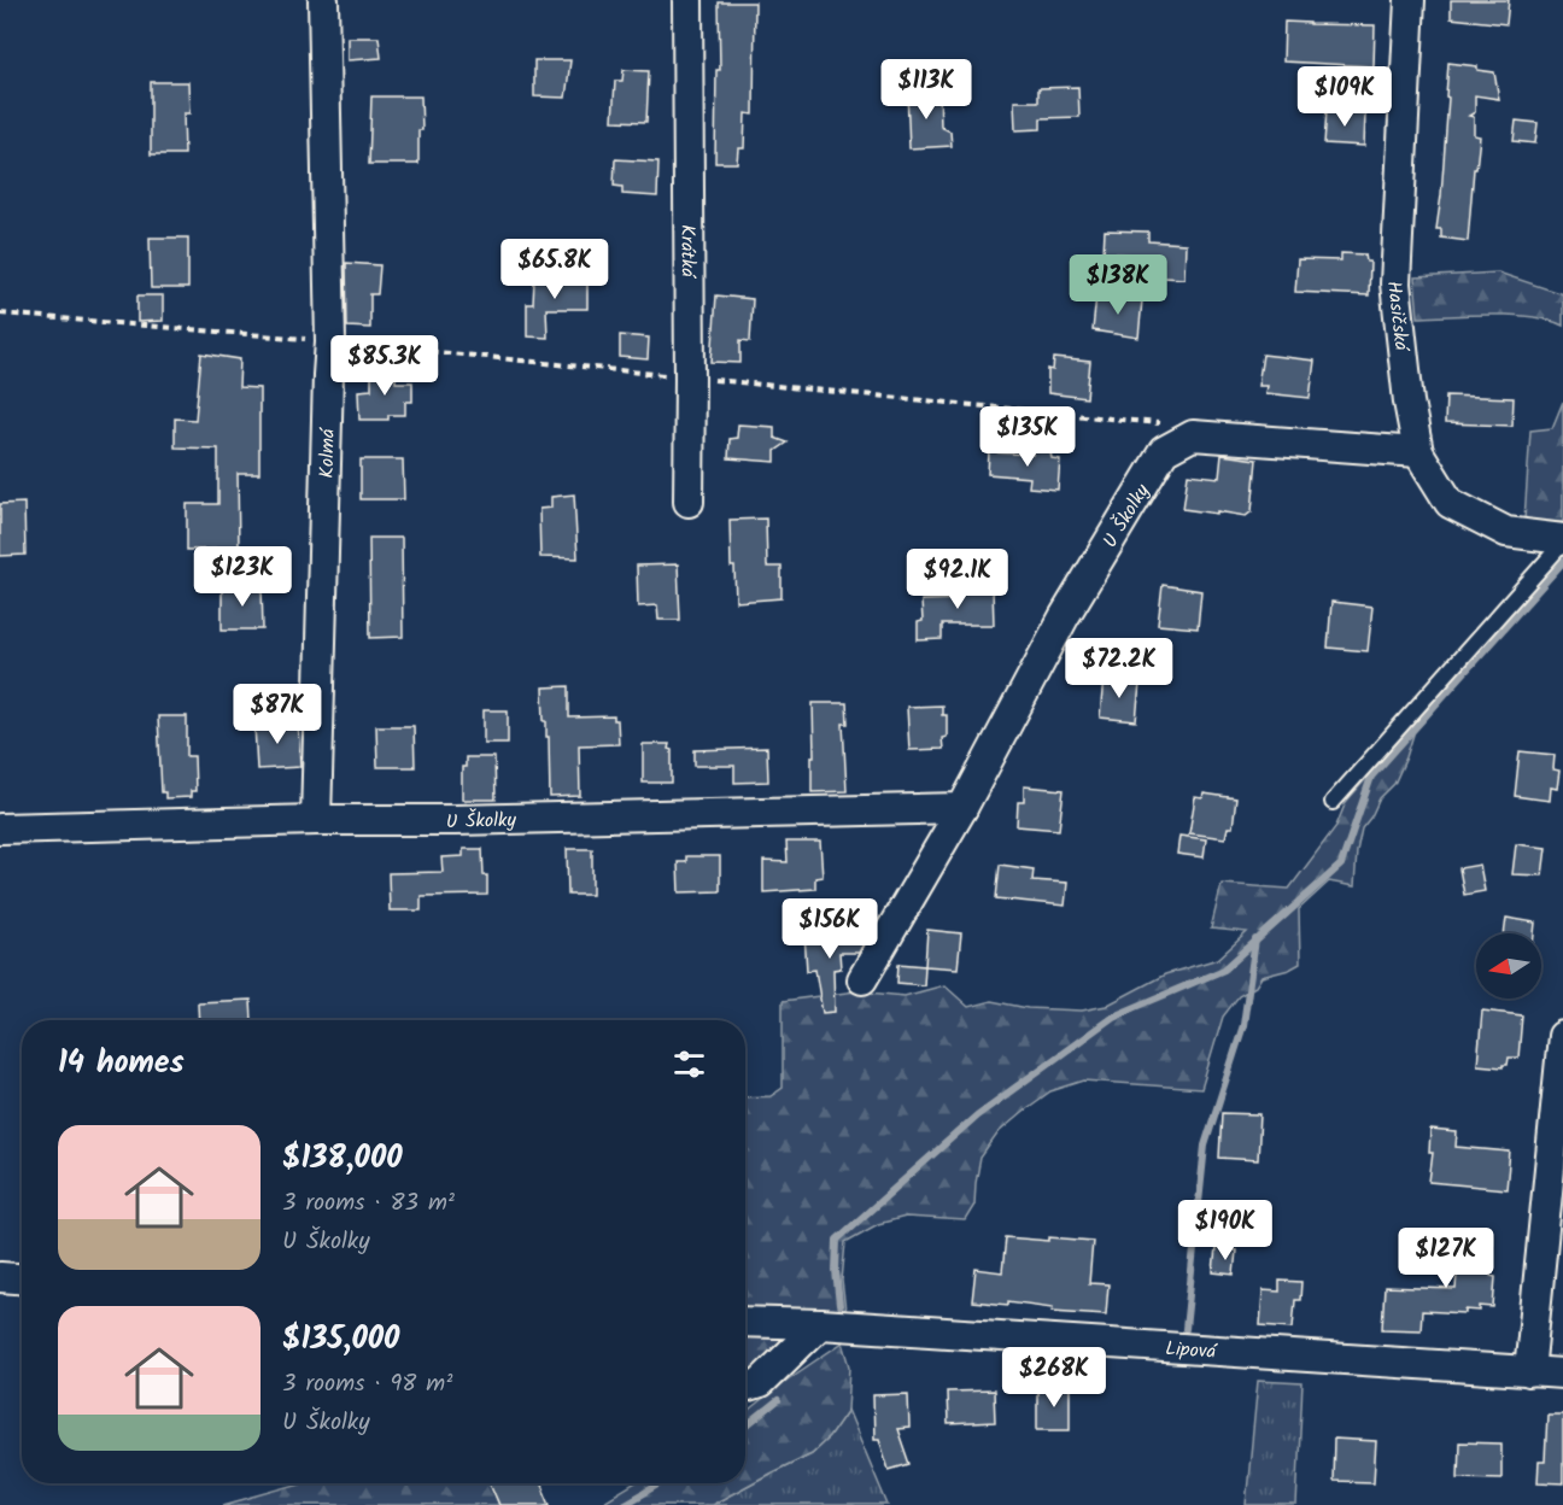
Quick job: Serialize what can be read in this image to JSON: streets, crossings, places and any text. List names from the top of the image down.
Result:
{
  "streets": {
    "street": [
      "Krátká",
      "Hasičská",
      "Kolmá",
      "U Školky",
      "Lipová"
    ]
  },
  "crossings": [
    ["Kolmá", "U Školky"]
  ],
  "north": "left",
  "page": {
    "price": [
      "$113K",
      "$109K",
      "$65.8K",
      "$138K",
      "$85.3K",
      "$135K",
      "$123K",
      "$92.1K",
      "$72.2K",
      "$87K",
      "$156K",
      "$190K",
      "$127K",
      "$268K"
    ],
    "heading": "14 homes",
    "list": [
      {
        "name": "$138,000",
        "note": "3 rooms · 83 m² · U Školky"
      },
      {
        "name": "$135,000",
        "note": "3 rooms · 98 m² · U Školky"
      }
    ]
  }
}
